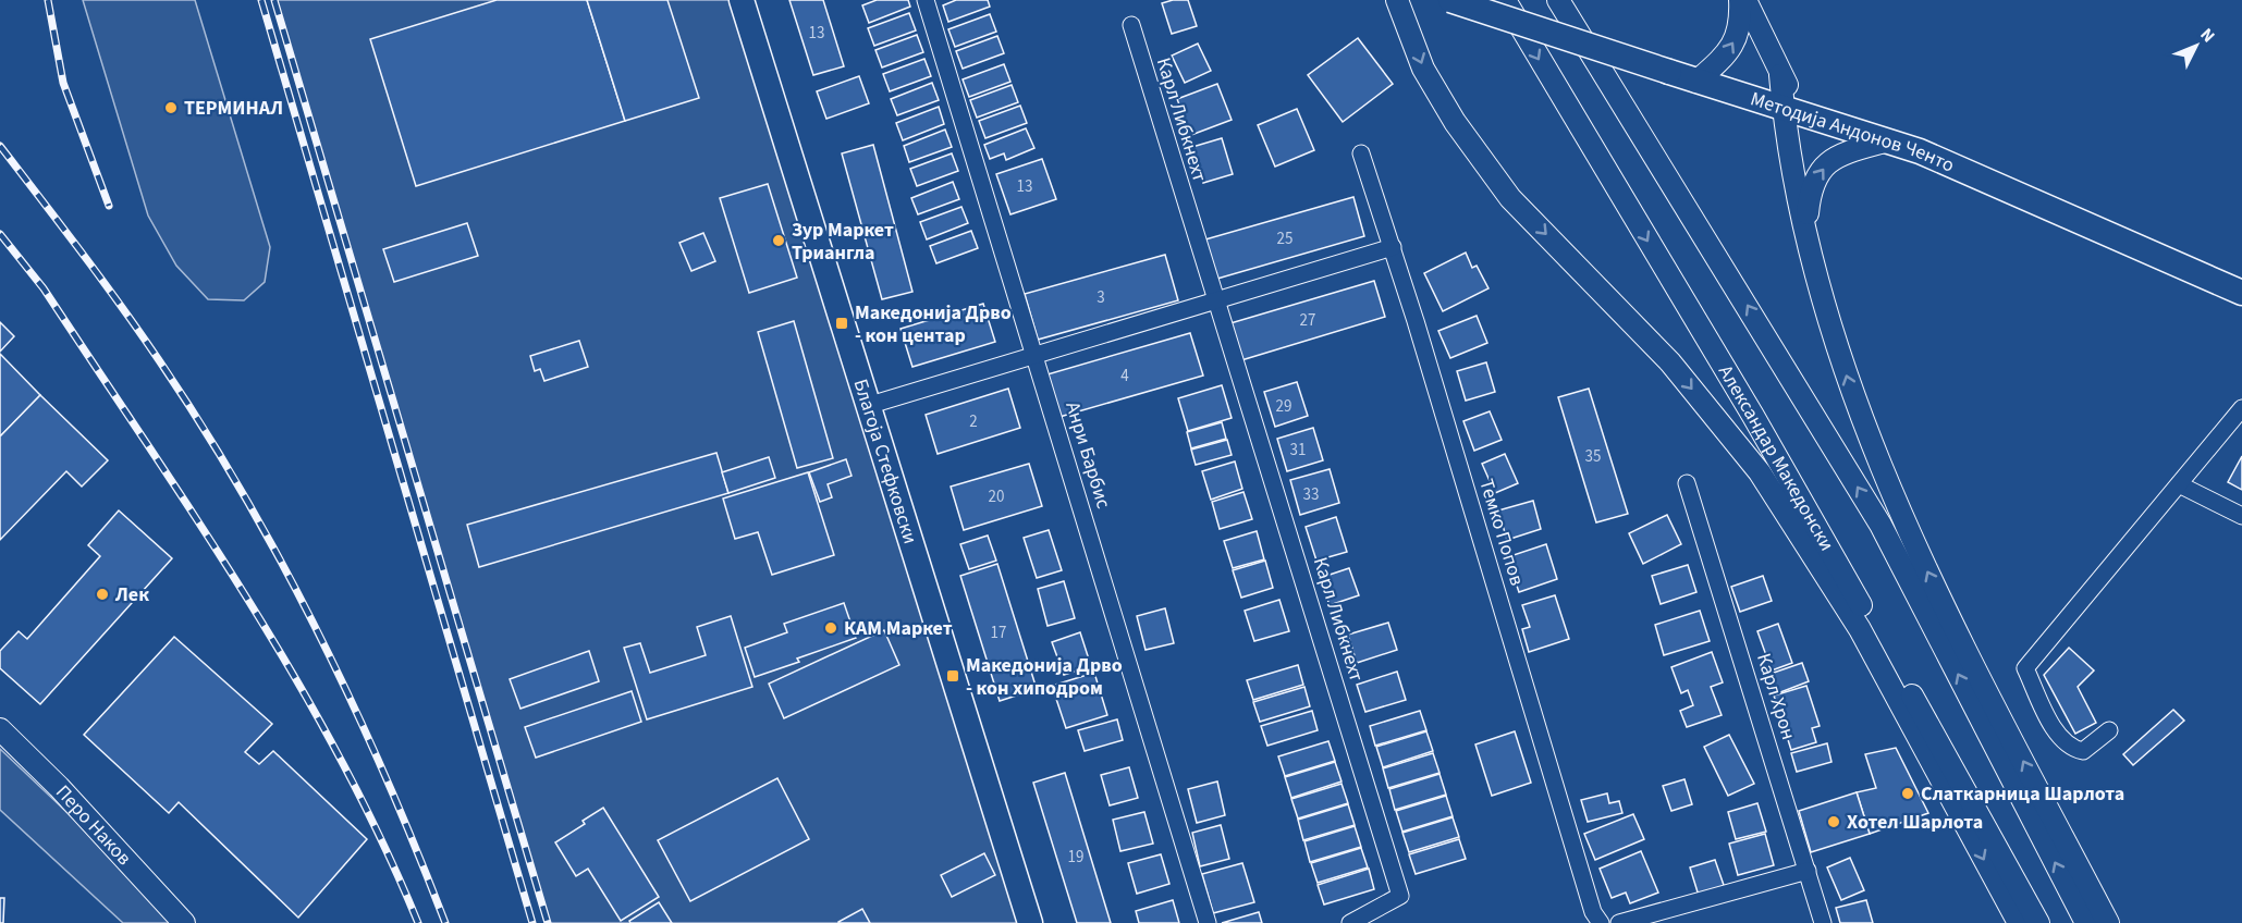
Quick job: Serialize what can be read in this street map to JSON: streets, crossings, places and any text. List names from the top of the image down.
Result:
{
  "streets": {
    "main road": ["Методија Андонов Ченто", "Благоја Стефковски"],
    "street": [
      "Карл Либкнехт",
      "Анри Барбис",
      "Александар Македонски",
      "Темко Попов",
      "Карл Хрон",
      "Перо Наков"
    ]
  },
  "places": {
    "other": [
      "ТЕРМИНАЛ",
      "Зур Маркет Триангла",
      "Лек",
      "КАМ Маркет",
      "Слаткарница Шарлота",
      "Хотел Шарлота"
    ],
    "transit": ["Македонија Дрво - кон центар", "Македонија Дрво - кон хиподром"]
  },
  "house_numbers": [
    "13",
    "13",
    "25",
    "3",
    "27",
    "4",
    "29",
    "2",
    "31",
    "35",
    "33",
    "20",
    "17",
    "19"
  ],
  "north": "top right"
}
